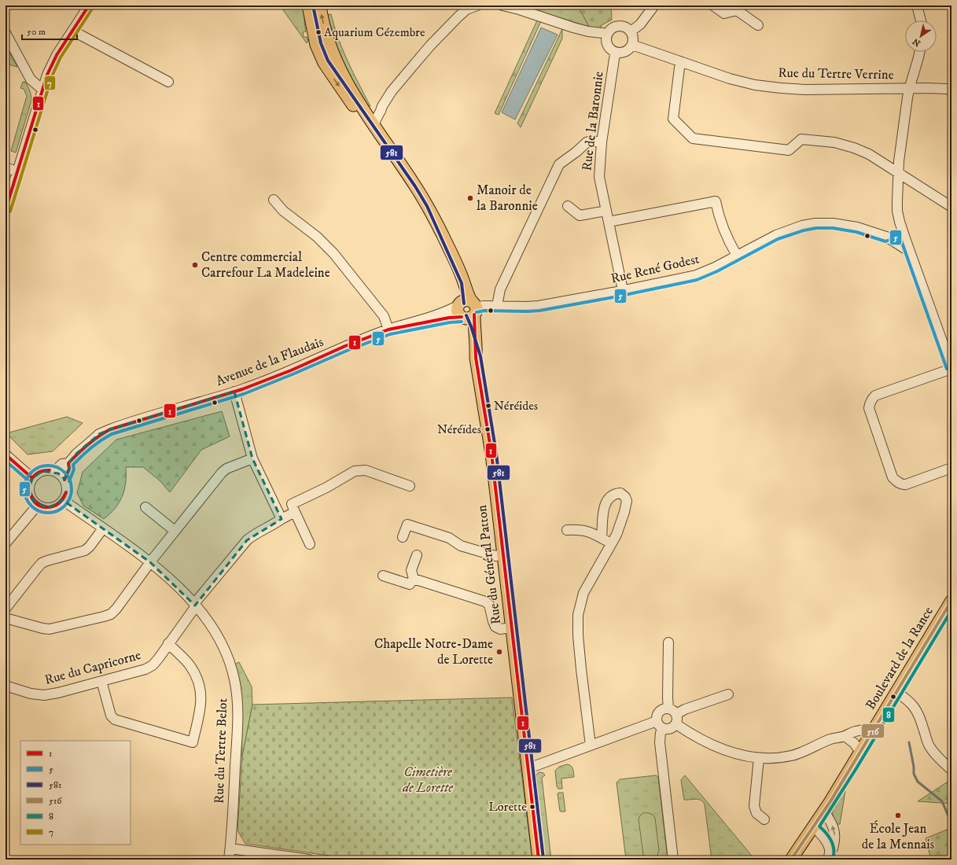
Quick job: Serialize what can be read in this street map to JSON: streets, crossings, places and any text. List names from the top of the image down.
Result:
{
  "streets": {
    "main road": ["Rue du Général Patton", "Boulevard de la Rance"],
    "street": [
      "Rue du Tertre Verrine",
      "Rue de la Baronnie",
      "Rue René Godest",
      "Avenue de la Flaudais",
      "Rue du Capricorne",
      "Rue du Tertre Belot"
    ]
  },
  "crossings": [
    ["Rue du Tertre Verrine", "Rue de la Baronnie"],
    ["Rue de la Baronnie", "Rue René Godest"],
    ["Rue René Godest", "Rue du Général Patton"],
    ["Avenue de la Flaudais", "Rue du Général Patton"],
    ["Avenue de la Flaudais", "Rue du Tertre Belot"],
    ["Rue du Capricorne", "Rue du Tertre Belot"]
  ],
  "parks": ["Cimetière de Lorette"],
  "places": [
    "Aquarium Cézembre",
    "Manoir de la Baronnie",
    "Centre commercial Carrefour La Madeleine",
    "Néréides",
    "Néréïdes",
    "Chapelle Notre-Dame de Lorette",
    "Lorette",
    "École Jean de la Mennais"
  ],
  "lines": [
    "transit line 1",
    "transit line 581",
    "transit line 7",
    "transit line 5",
    "transit line 516",
    "transit line 8"
  ],
  "legend": [
    "1",
    "5",
    "581",
    "516",
    "8",
    "7"
  ],
  "scale_bar": "50 m",
  "north": "bottom left"
}
